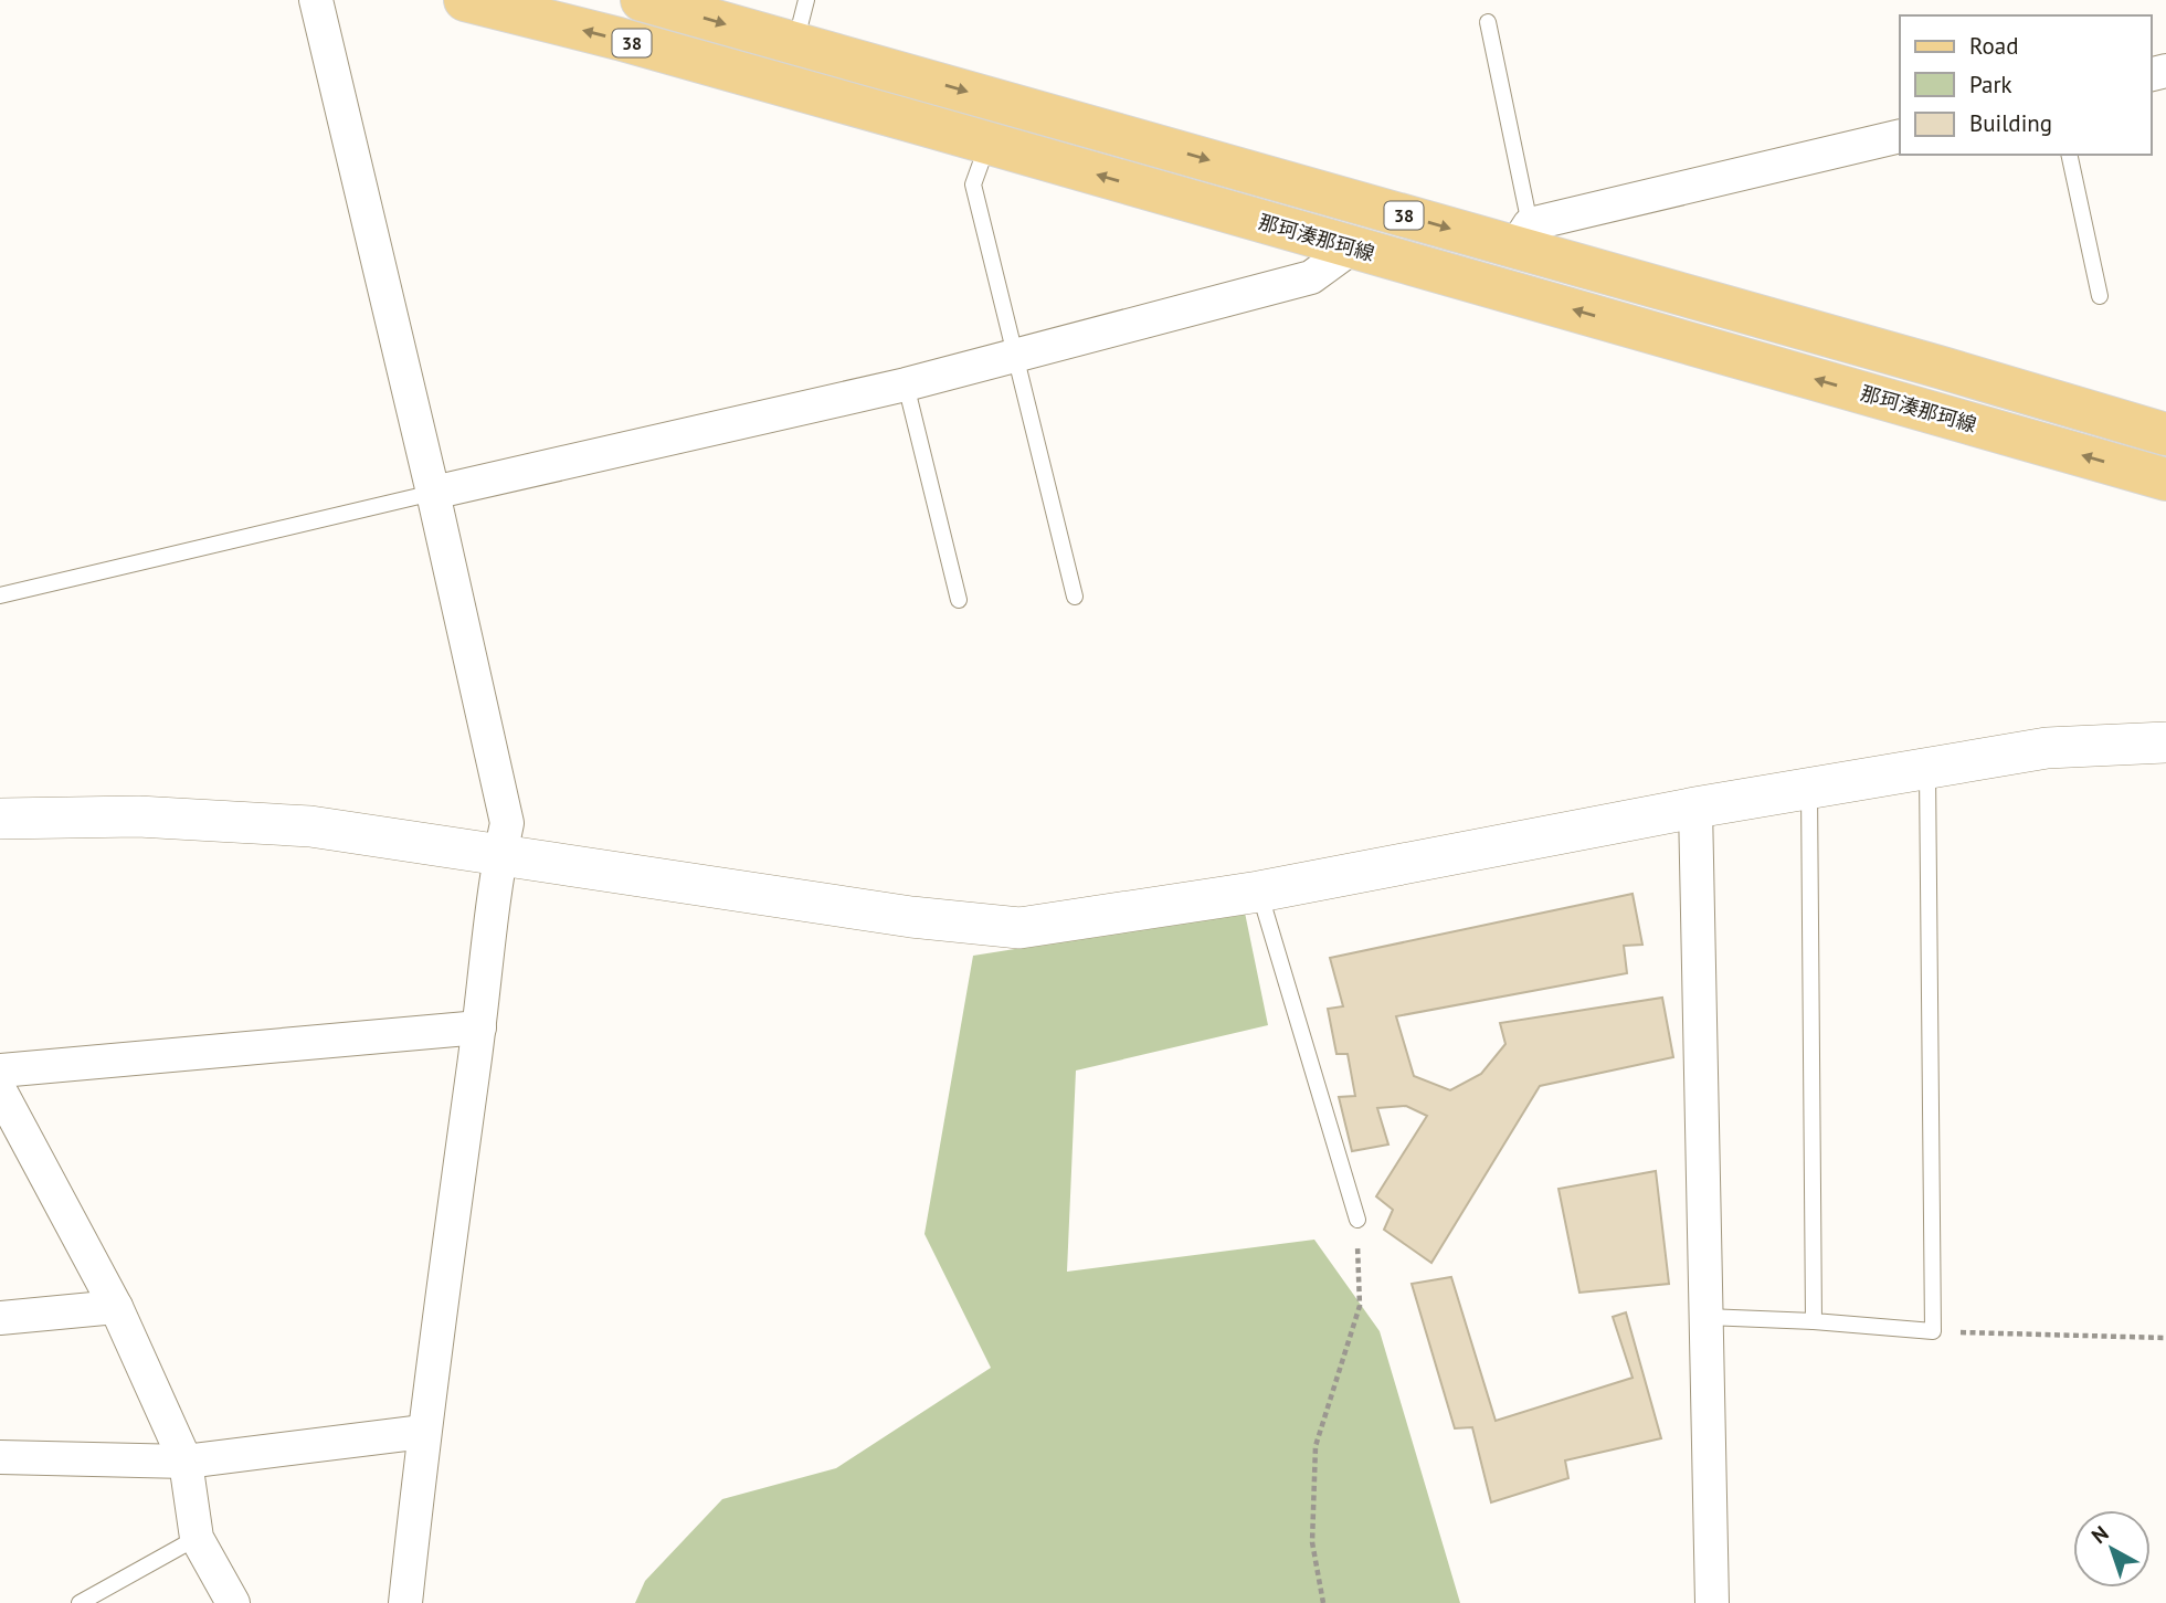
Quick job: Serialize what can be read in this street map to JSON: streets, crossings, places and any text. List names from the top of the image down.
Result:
{
  "streets": {
    "main road": ["38", "那珂湊那珂線"]
  },
  "legend": ["Road", "Park", "Building"],
  "north": "top left"
}
